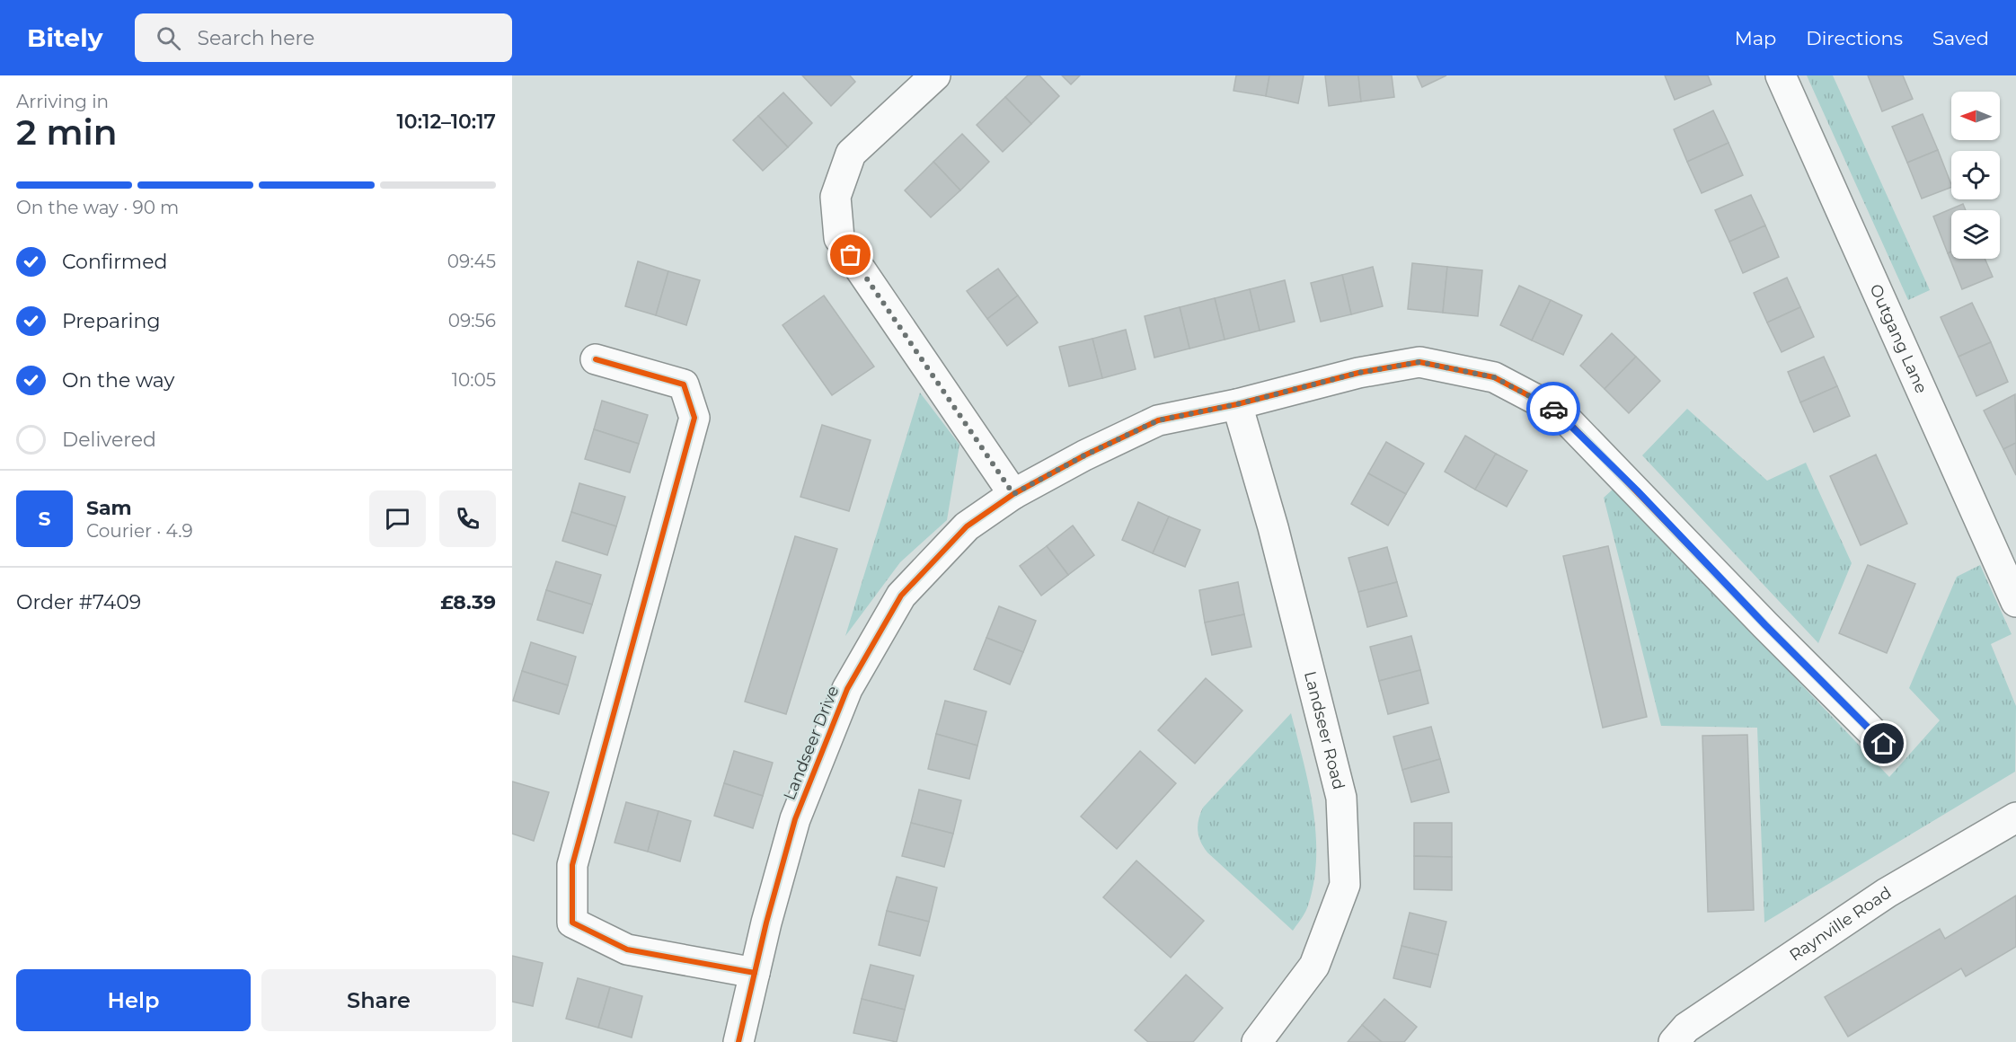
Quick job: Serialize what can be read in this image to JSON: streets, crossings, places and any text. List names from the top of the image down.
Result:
{
  "streets": {
    "street": [
      "Outgang Lane",
      "Landseer Road",
      "Landseer Drive",
      "Raynville Road"
    ]
  },
  "crossings": [
    ["Landseer Road", "Landseer Drive"]
  ],
  "north": "left",
  "page": {
    "header": "Bitely",
    "search": "Search here",
    "nav": ["Map", "Directions", "Saved"],
    "heading": ["2 min", "Arriving in", "10:12–10:17"],
    "panel": [
      "Sam",
      "Courier · 4.9",
      "Order #7409",
      "£8.39"
    ],
    "bar": "On the way · 90 m",
    "list": [
      ["Confirmed", "09:45"],
      ["Preparing", "09:56"],
      ["On the way", "10:05"],
      "Delivered"
    ],
    "round": "S",
    "buttons": ["Help", "Share"]
  }
}
